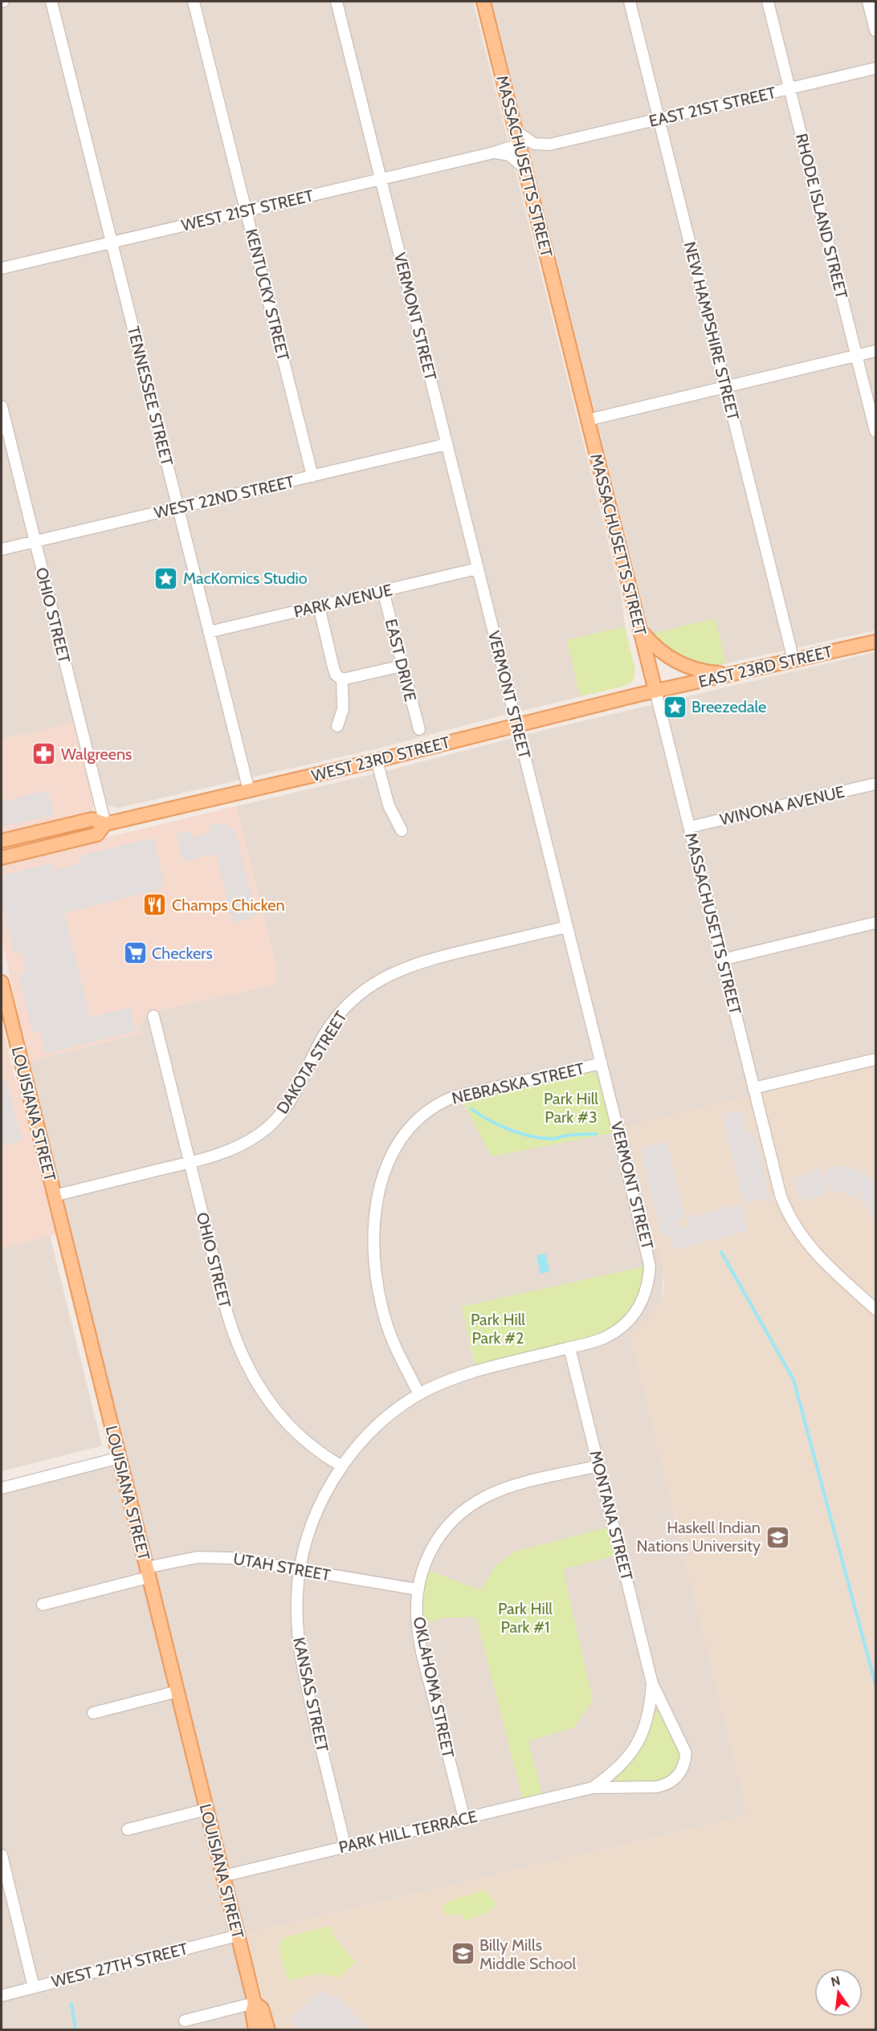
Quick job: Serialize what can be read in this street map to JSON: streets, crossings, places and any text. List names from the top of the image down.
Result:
{
  "streets": {
    "main road": [
      "MASSACHUSETTS STREET",
      "EAST 23RD STREET",
      "WEST 23RD STREET",
      "LOUISIANA STREET"
    ],
    "street": [
      "EAST 21ST STREET",
      "WEST 21ST STREET",
      "RHODE ISLAND STREET",
      "KENTUCKY STREET",
      "VERMONT STREET",
      "NEW HAMPSHIRE STREET",
      "TENNESSEE STREET",
      "WEST 22ND STREET",
      "PARK AVENUE",
      "OHIO STREET",
      "EAST DRIVE",
      "WINONA AVENUE",
      "DAKOTA STREET",
      "NEBRASKA STREET",
      "MONTANA STREET",
      "UTAH STREET",
      "OKLAHOMA STREET",
      "KANSAS STREET",
      "PARK HILL TERRACE",
      "WEST 27TH STREET"
    ]
  },
  "crossings": [
    ["EAST 21ST STREET", "MASSACHUSETTS STREET"],
    ["EAST 21ST STREET", "WEST 21ST STREET"],
    ["EAST 21ST STREET", "RHODE ISLAND STREET"],
    ["EAST 21ST STREET", "NEW HAMPSHIRE STREET"],
    ["MASSACHUSETTS STREET", "WEST 21ST STREET"],
    ["MASSACHUSETTS STREET", "EAST 23RD STREET"],
    ["MASSACHUSETTS STREET", "WEST 23RD STREET"],
    ["MASSACHUSETTS STREET", "WINONA AVENUE"],
    ["WEST 21ST STREET", "KENTUCKY STREET"],
    ["WEST 21ST STREET", "VERMONT STREET"],
    ["WEST 21ST STREET", "TENNESSEE STREET"],
    ["KENTUCKY STREET", "WEST 22ND STREET"],
    ["VERMONT STREET", "WEST 22ND STREET"],
    ["VERMONT STREET", "PARK AVENUE"],
    ["VERMONT STREET", "WEST 23RD STREET"],
    ["VERMONT STREET", "DAKOTA STREET"],
    ["VERMONT STREET", "NEBRASKA STREET"],
    ["VERMONT STREET", "MONTANA STREET"],
    ["VERMONT STREET", "KANSAS STREET"],
    ["NEW HAMPSHIRE STREET", "EAST 23RD STREET"],
    ["TENNESSEE STREET", "WEST 22ND STREET"],
    ["TENNESSEE STREET", "PARK AVENUE"],
    ["TENNESSEE STREET", "WEST 23RD STREET"],
    ["WEST 22ND STREET", "OHIO STREET"],
    ["PARK AVENUE", "EAST DRIVE"],
    ["OHIO STREET", "WEST 23RD STREET"],
    ["OHIO STREET", "DAKOTA STREET"],
    ["OHIO STREET", "KANSAS STREET"],
    ["EAST 23RD STREET", "WEST 23RD STREET"],
    ["DAKOTA STREET", "LOUISIANA STREET"],
    ["NEBRASKA STREET", "KANSAS STREET"],
    ["LOUISIANA STREET", "UTAH STREET"],
    ["LOUISIANA STREET", "PARK HILL TERRACE"],
    ["LOUISIANA STREET", "WEST 27TH STREET"],
    ["MONTANA STREET", "OKLAHOMA STREET"],
    ["MONTANA STREET", "KANSAS STREET"],
    ["MONTANA STREET", "PARK HILL TERRACE"],
    ["UTAH STREET", "OKLAHOMA STREET"],
    ["UTAH STREET", "KANSAS STREET"],
    ["OKLAHOMA STREET", "PARK HILL TERRACE"],
    ["KANSAS STREET", "PARK HILL TERRACE"]
  ],
  "parks": ["Park Hill Park #3", "Park Hill Park #2", "Park Hill Park #1"],
  "places": {
    "place": ["MacKomics Studio", "Breezedale"],
    "pharmacy": ["Walgreens"],
    "restaurant": ["Champs Chicken"],
    "supermarket": ["Checkers"],
    "school or university": ["Haskell Indian Nations University", "Billy Mills Middle School"]
  },
  "north": "top"
}
